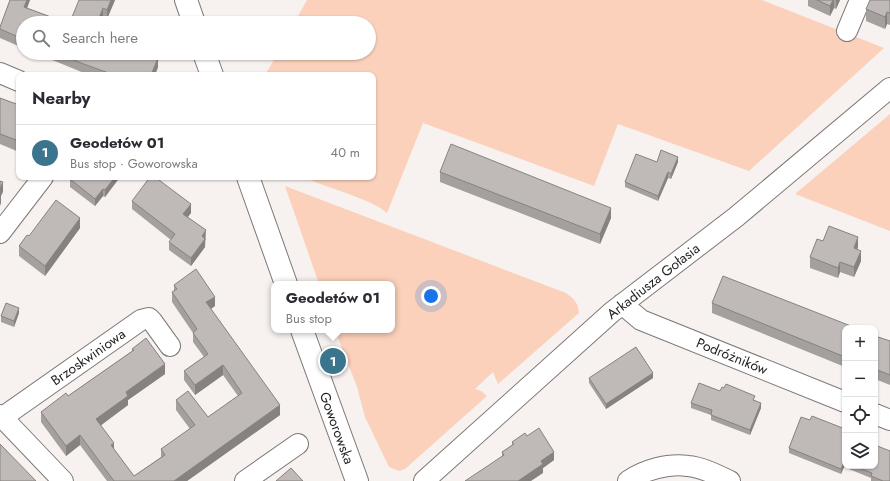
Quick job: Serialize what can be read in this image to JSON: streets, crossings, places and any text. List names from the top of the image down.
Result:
{
  "streets": {
    "street": [
      "Arkadiusza Gołasia",
      "Podróżników",
      "Brzoskwiniowa",
      "Goworowska"
    ]
  },
  "crossings": [
    ["Arkadiusza Gołasia", "Podróżników"]
  ],
  "page": {
    "search": "Search here",
    "heading": "Nearby",
    "list": [
      {
        "mark": "1",
        "name": "Geodetów 01",
        "note": "Bus stop · Goworowska",
        "value": "40 m"
      }
    ],
    "popup": ["Geodetów 01", "Bus stop"],
    "map_buttons": ["+", "−"],
    "pins": "1"
  }
}
